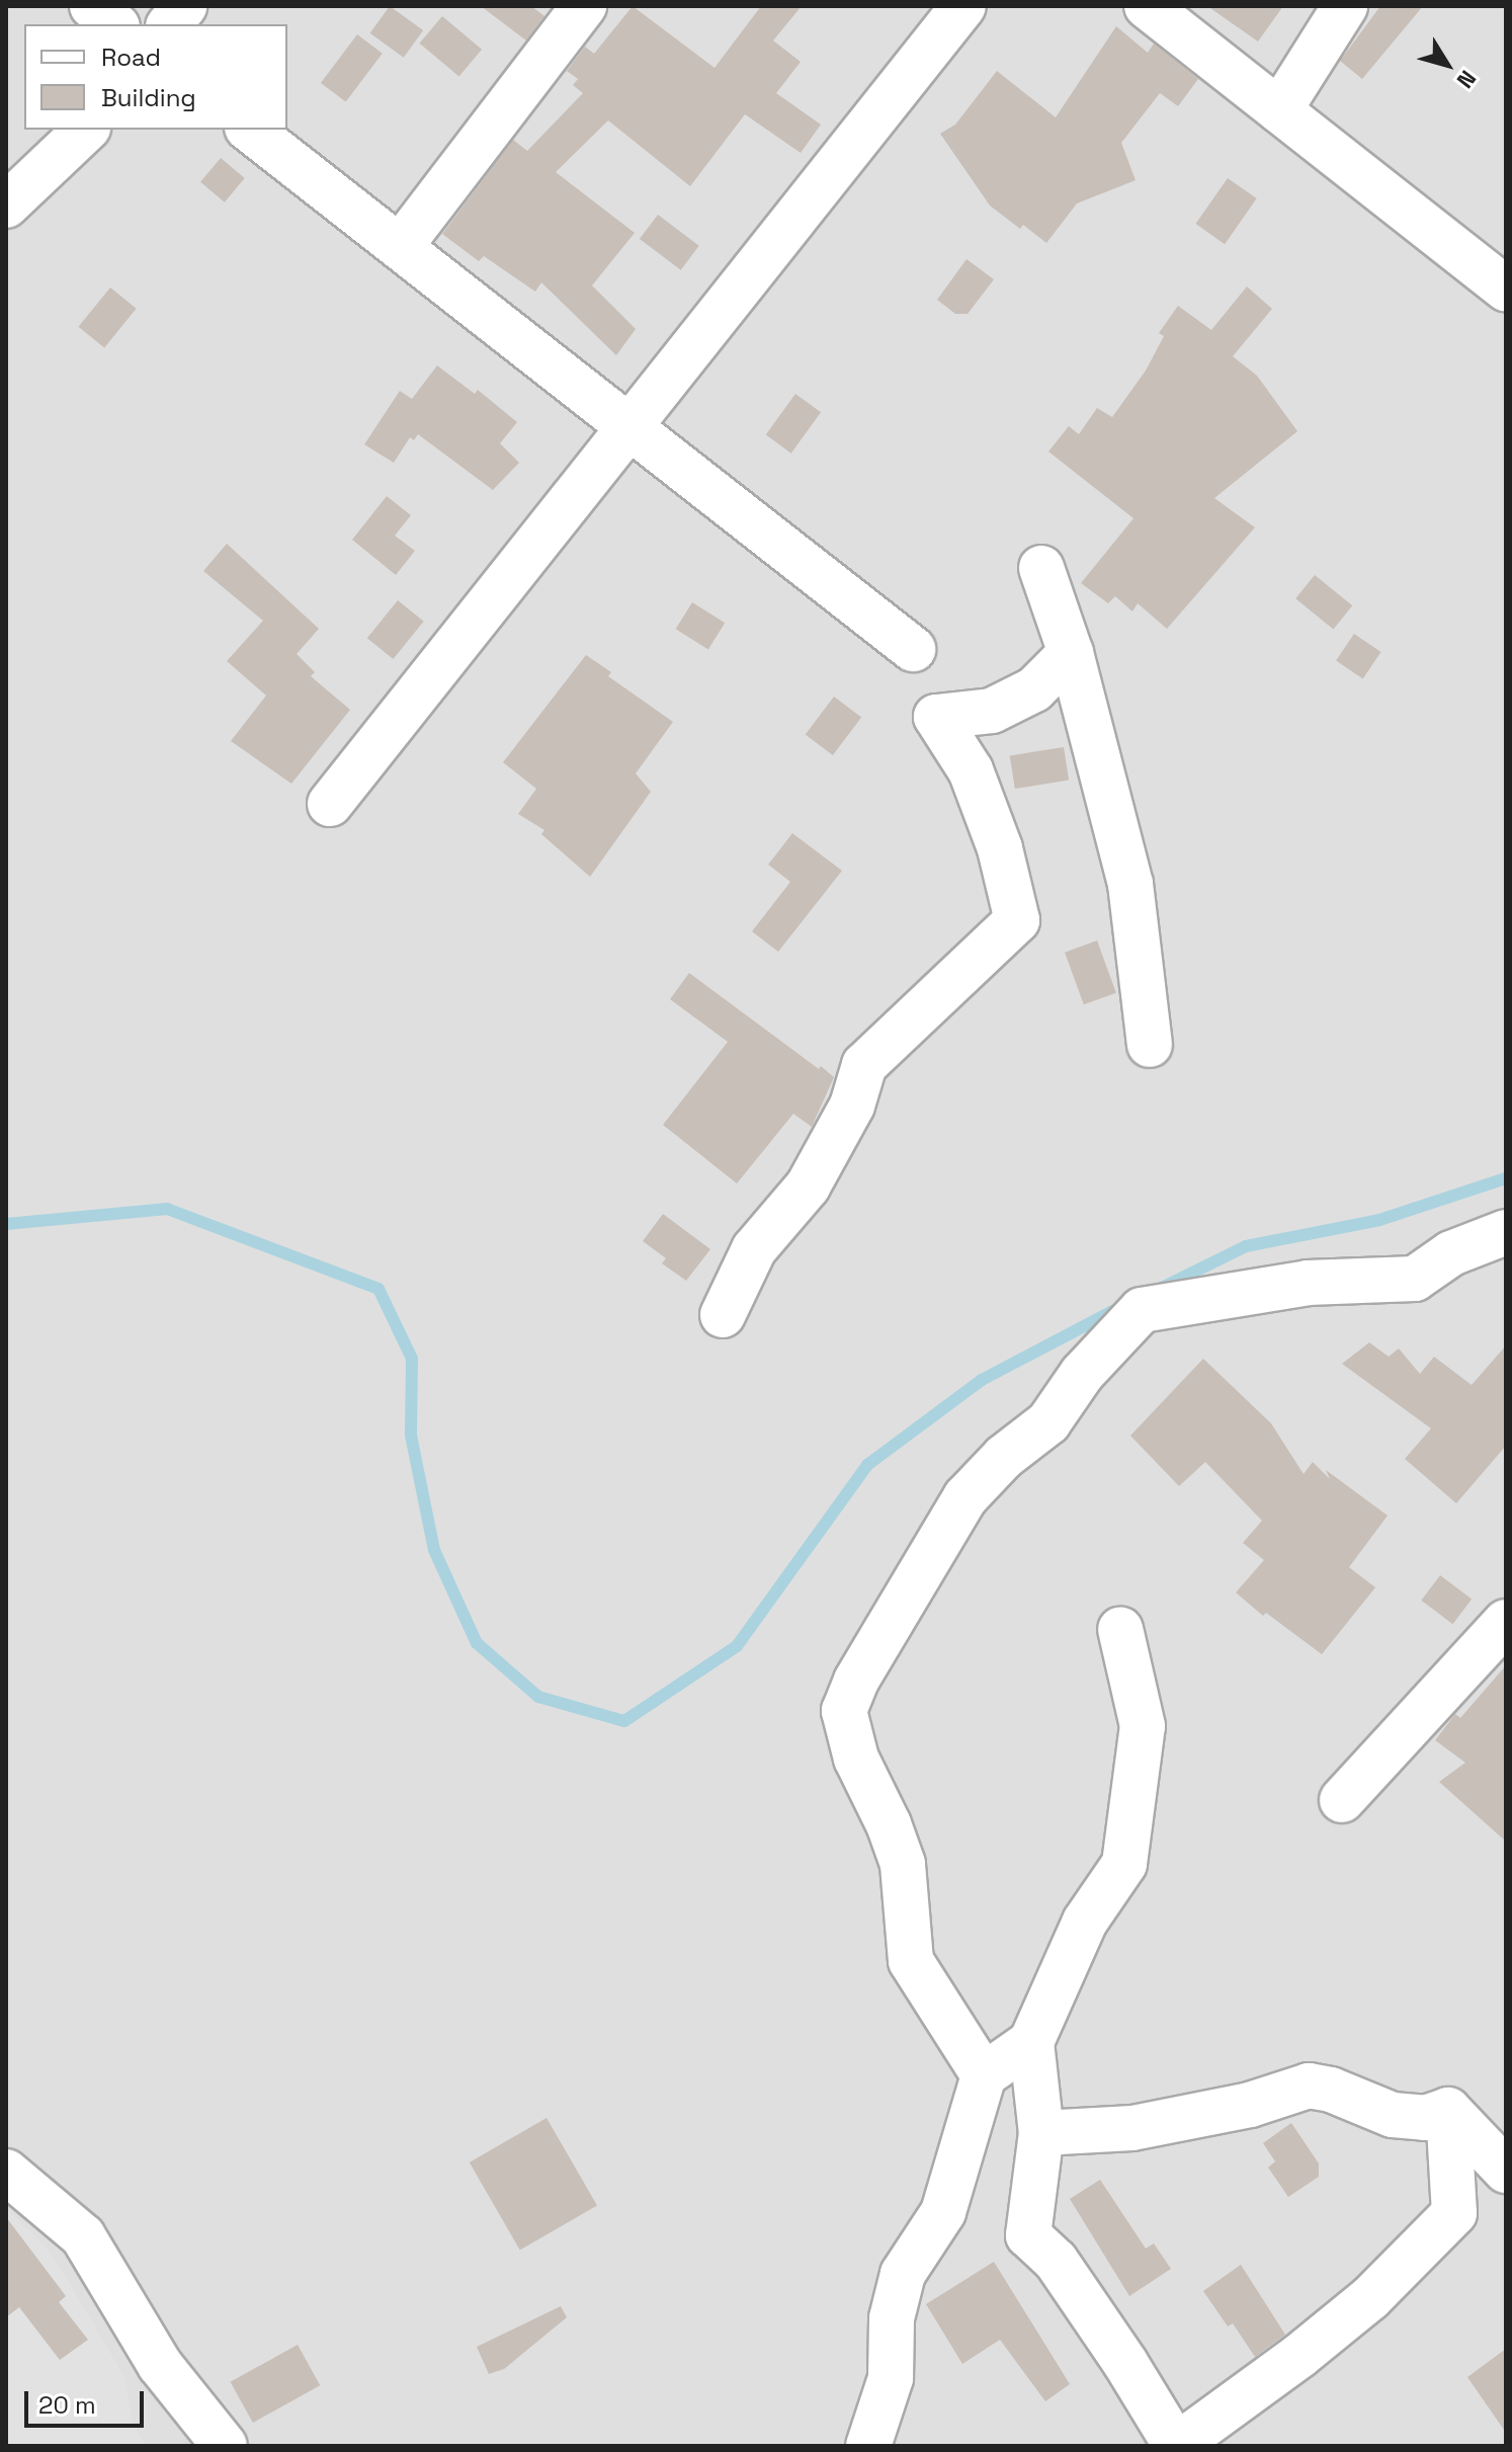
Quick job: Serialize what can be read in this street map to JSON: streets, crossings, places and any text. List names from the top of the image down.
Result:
{
  "legend": ["Road", "Building"],
  "scale_bar": "20 m",
  "north": "bottom right"
}
